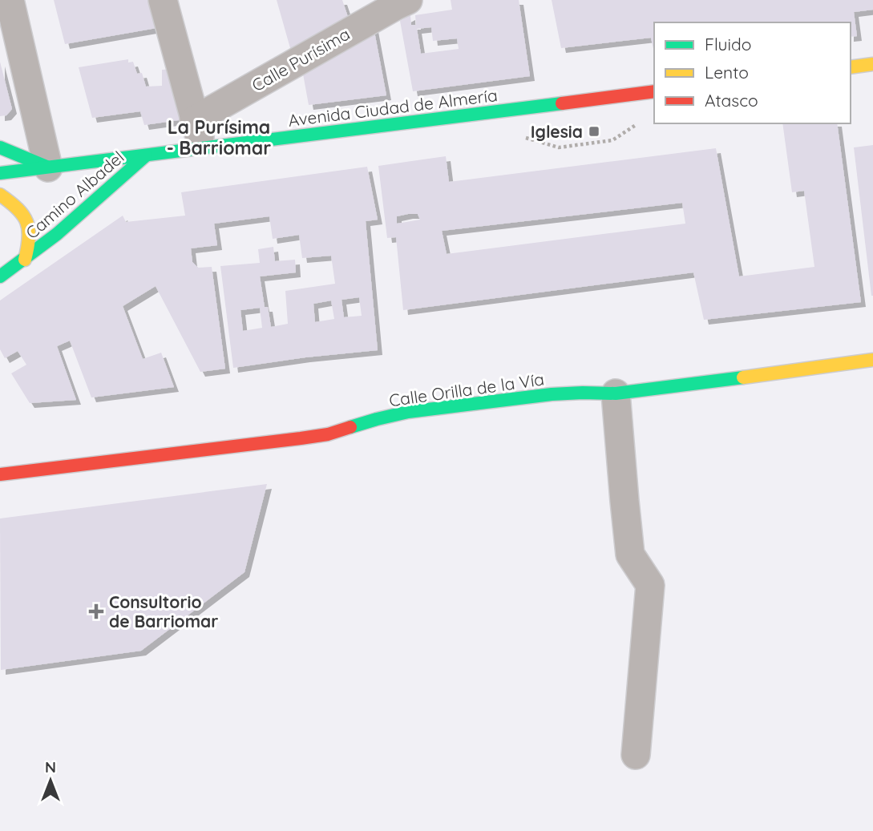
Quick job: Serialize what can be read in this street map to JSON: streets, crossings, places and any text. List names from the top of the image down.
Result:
{
  "streets": {
    "main road": ["Avenida Ciudad de Almería", "Camino Albadel", "Calle Orilla de la Vía"],
    "street": ["Calle Purísima"]
  },
  "crossings": [
    ["Avenida Ciudad de Almería", "Camino Albadel"]
  ],
  "districts": ["La Purísima - Barriomar"],
  "places": {
    "transit": ["Iglesia"],
    "health": ["Consultorio de Barriomar"]
  },
  "legend": ["Fluido", "Lento", "Atasco"],
  "north": "top"
}
